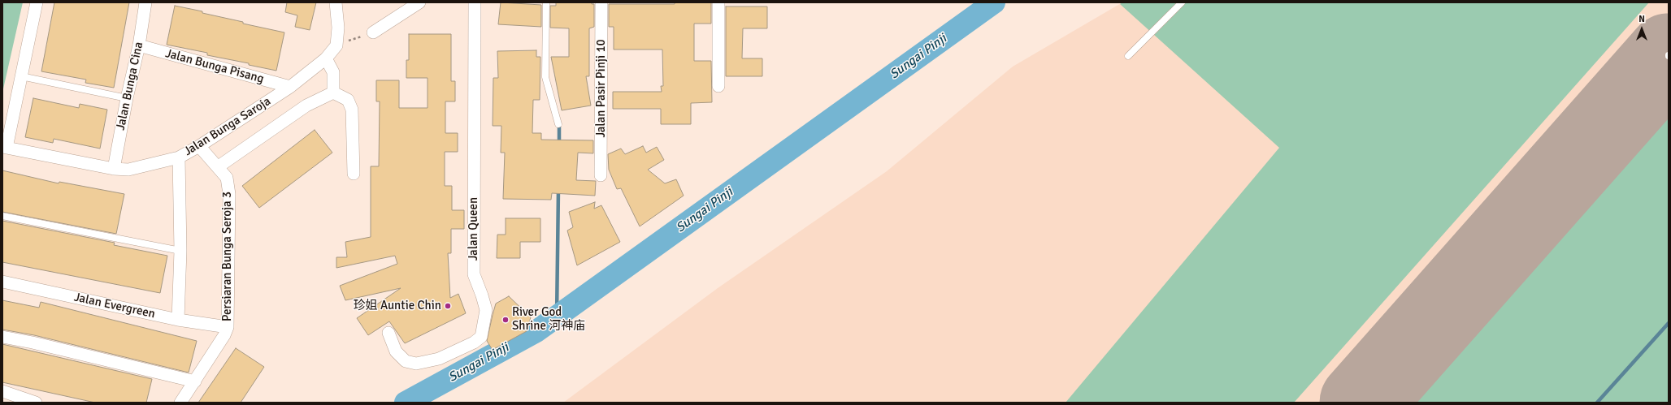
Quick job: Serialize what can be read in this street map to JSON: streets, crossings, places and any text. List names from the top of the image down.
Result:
{
  "streets": {
    "street": [
      "Jalan Bunga Pisang",
      "Jalan Bunga Cina",
      "Jalan Pasir Pinji 10",
      "Jalan Bunga Saroja",
      "Jalan Queen",
      "Persiaran Bunga Seroja 3",
      "Jalan Evergreen"
    ]
  },
  "crossings": [
    ["Jalan Bunga Pisang", "Jalan Bunga Cina"],
    ["Jalan Bunga Pisang", "Jalan Bunga Saroja"],
    ["Jalan Bunga Cina", "Jalan Bunga Saroja"],
    ["Jalan Bunga Saroja", "Persiaran Bunga Seroja 3"],
    ["Persiaran Bunga Seroja 3", "Jalan Evergreen"]
  ],
  "water": ["Sungai Pinji"],
  "places": ["珍姐 Auntie Chin", "River God Shrine 河神庙"],
  "north": "top"
}
